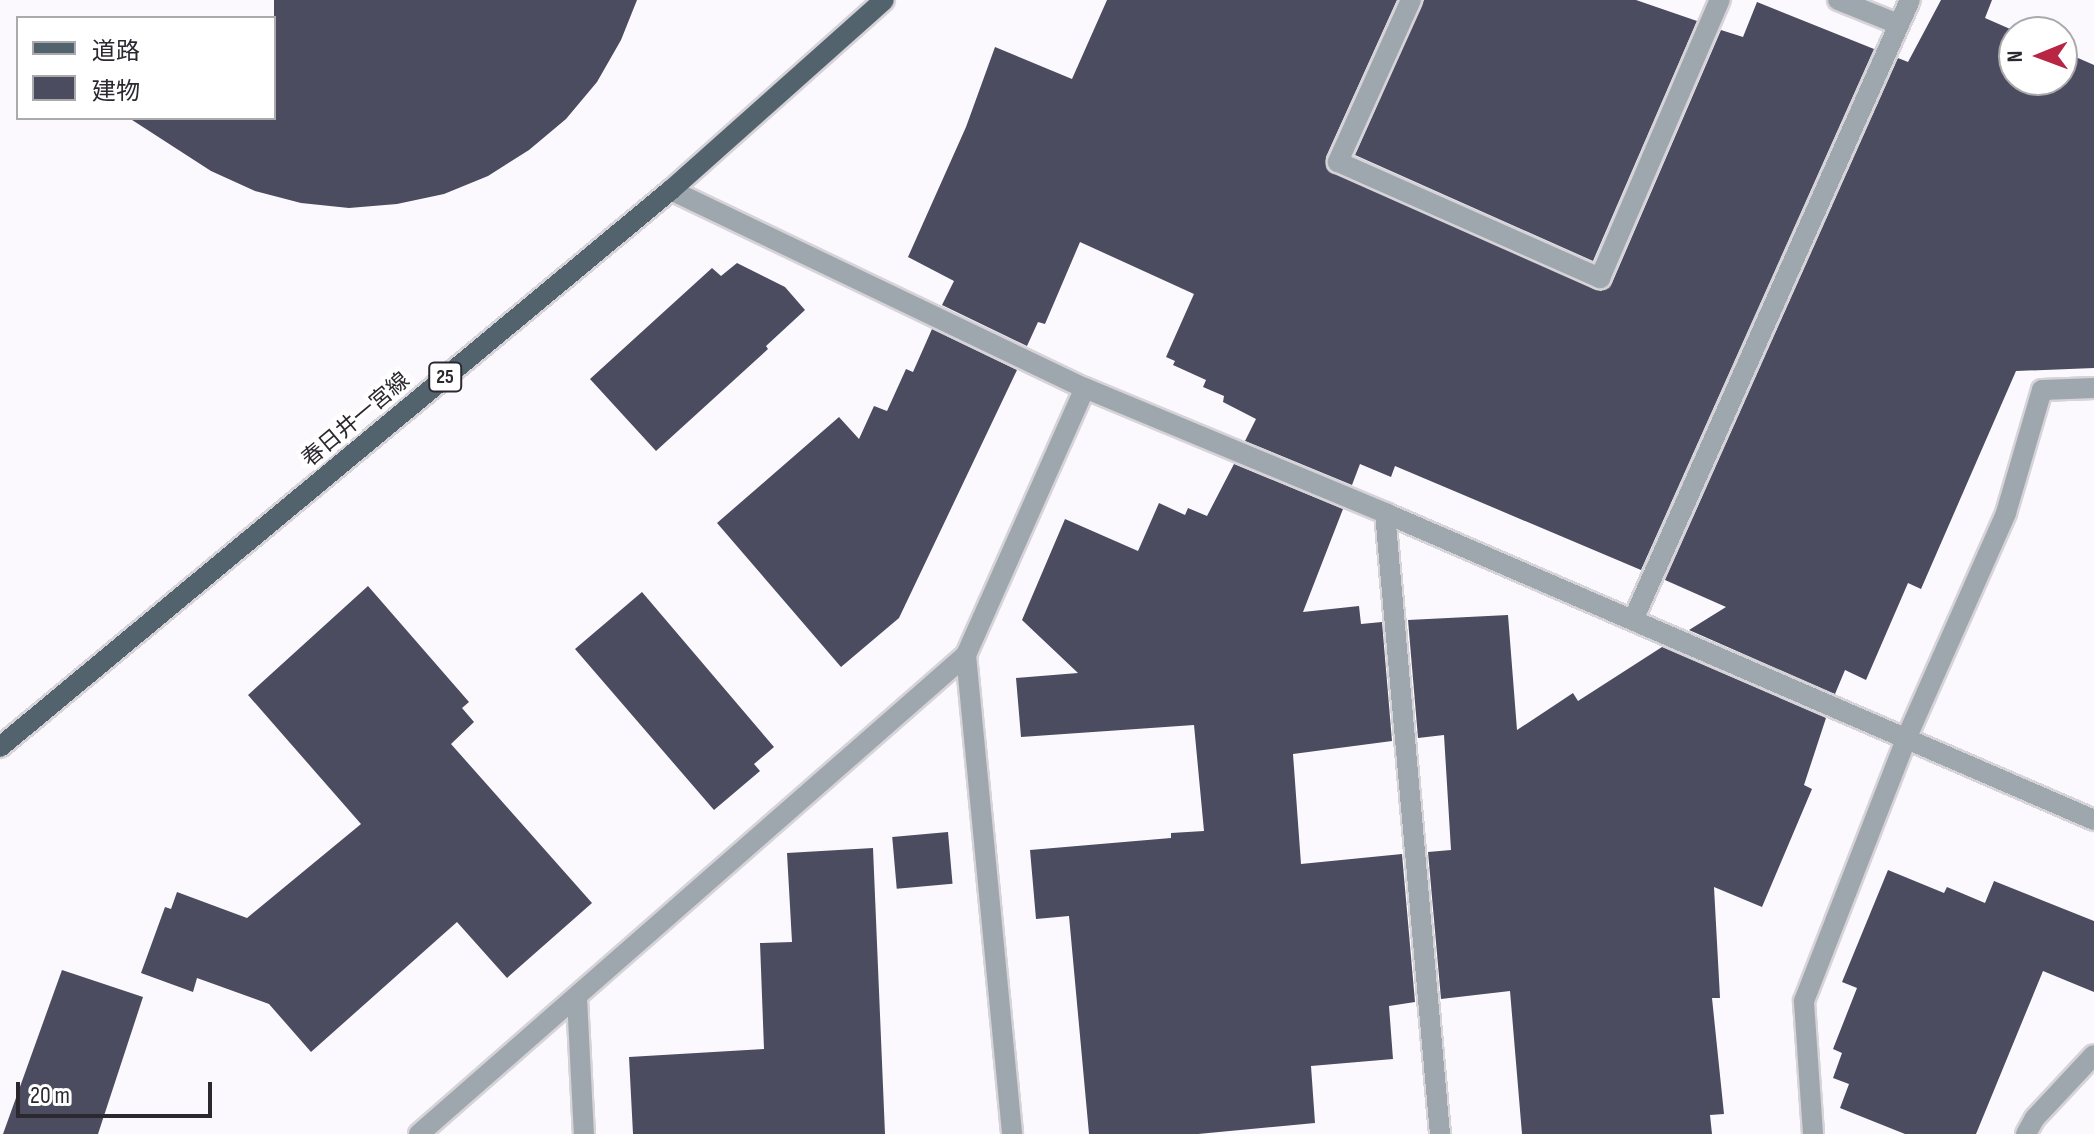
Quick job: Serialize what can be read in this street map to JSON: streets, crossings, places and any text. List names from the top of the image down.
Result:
{
  "streets": {
    "main road": ["25", "春日井一宮線"]
  },
  "legend": ["道路", "建物"],
  "scale_bar": "20 m",
  "north": "left"
}
